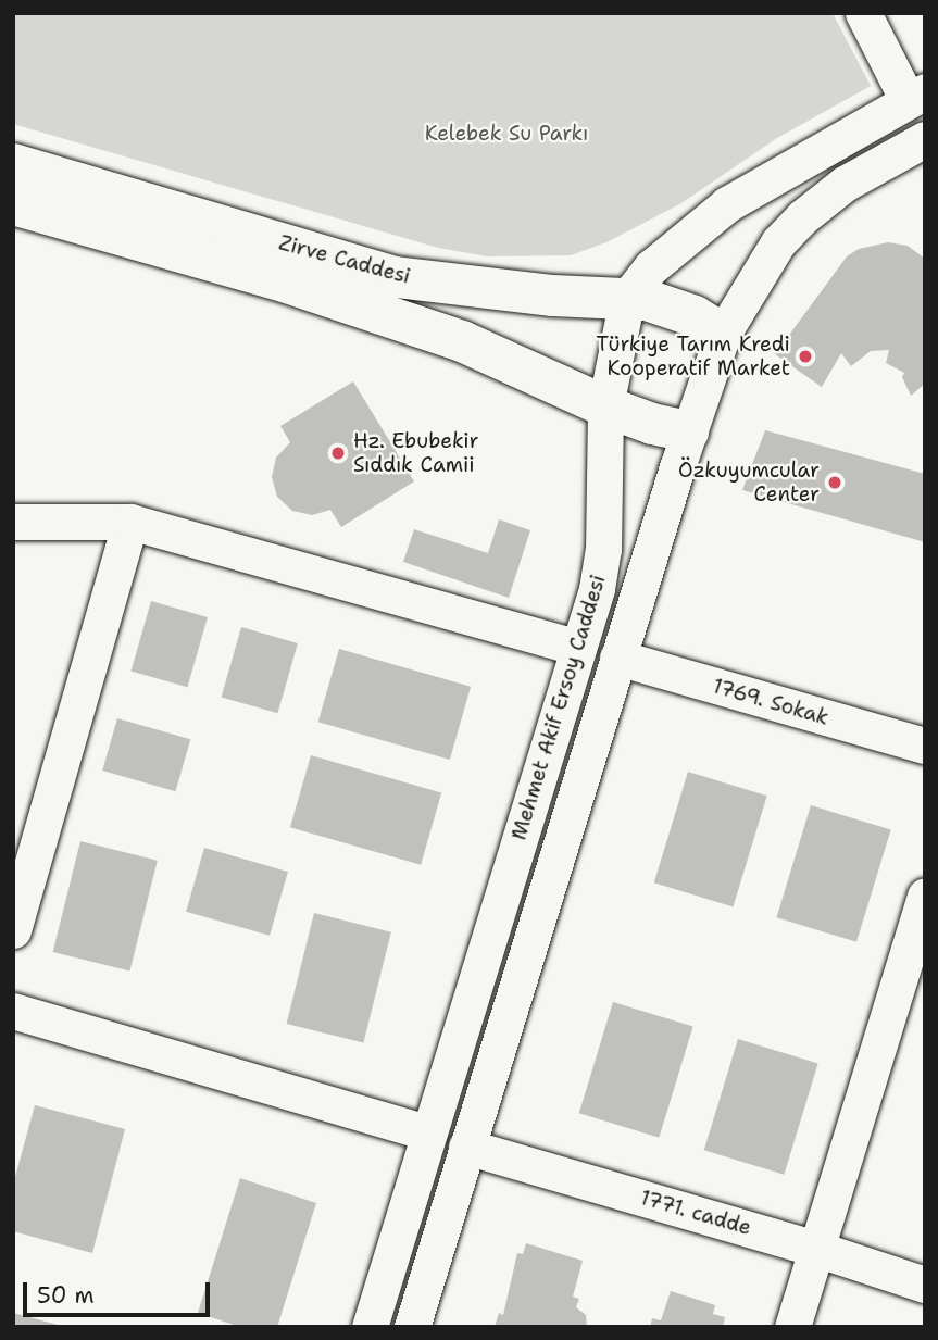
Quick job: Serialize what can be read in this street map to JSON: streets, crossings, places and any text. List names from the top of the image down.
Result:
{
  "streets": {
    "main road": ["Zirve Caddesi"],
    "street": ["1769. Sokak", "Mehmet Akif Ersoy Caddesi", "1771. cadde"]
  },
  "crossings": [
    ["Zirve Caddesi", "Mehmet Akif Ersoy Caddesi"],
    ["1769. Sokak", "Mehmet Akif Ersoy Caddesi"],
    ["Mehmet Akif Ersoy Caddesi", "1771. cadde"]
  ],
  "parks": ["Kelebek Su Parkı"],
  "places": ["Türkiye Tarım Kredi Kooperatif Market", "Hz. Ebubekir Sıddık Camii", "Özkuyumcular Center"],
  "scale_bar": "50 m"
}
